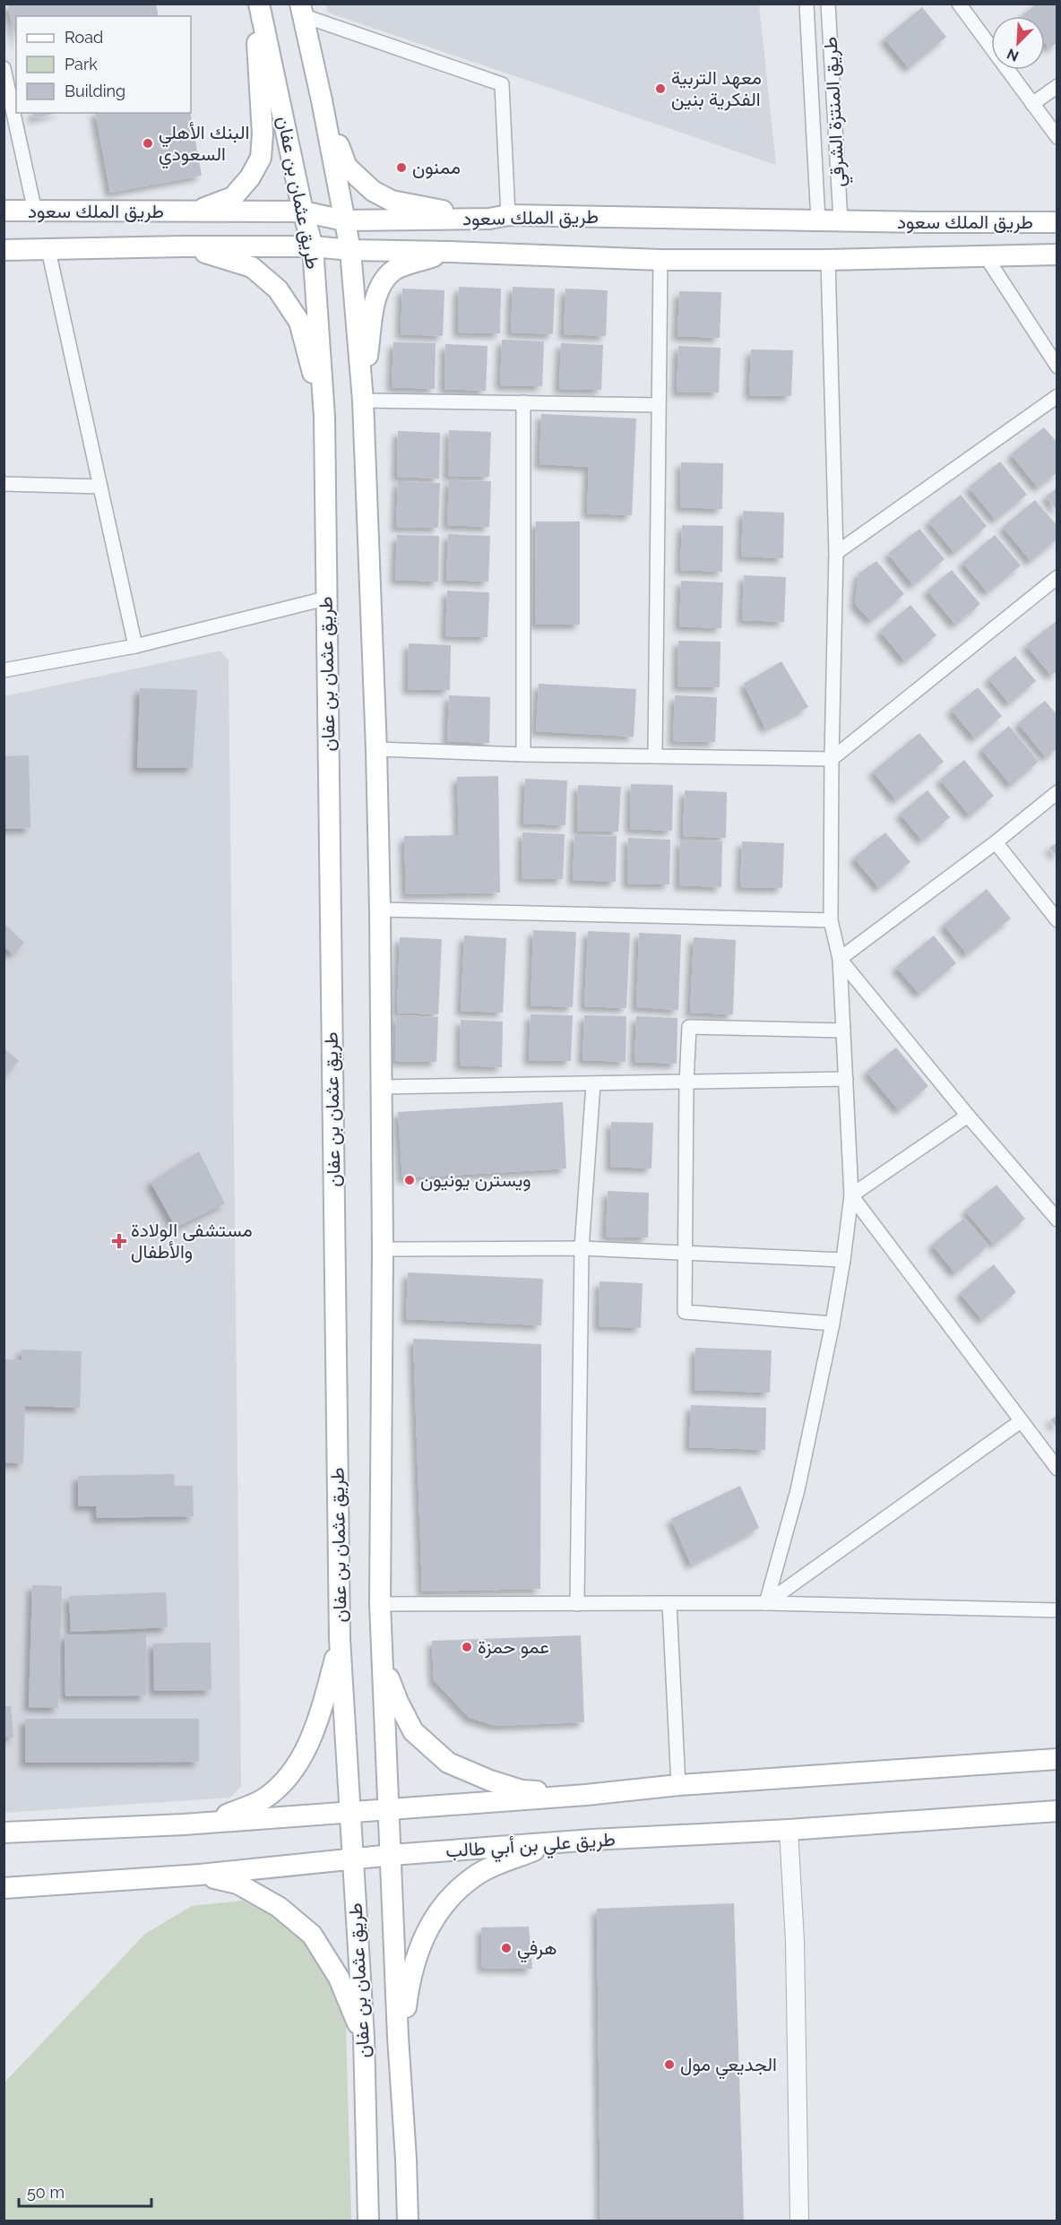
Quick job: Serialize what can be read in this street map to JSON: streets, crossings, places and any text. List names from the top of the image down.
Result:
{
  "streets": {
    "main road": ["طريق عثمان بن عفان", "طريق الملك سعود", "طريق علي بن أبي طالب"],
    "street": ["طريق المنتزة الشرقي"]
  },
  "crossings": [
    ["طريق المنتزة الشرقي", "طريق الملك سعود"],
    ["طريق عثمان بن عفان", "طريق الملك سعود"],
    ["طريق عثمان بن عفان", "طريق علي بن أبي طالب"]
  ],
  "places": {
    "other": [
      "معهد التربية الفكرية بنين",
      "البنك الأهلي السعودي",
      "ممنون",
      "ويسترن يونيون",
      "عمو حمزة",
      "هرفي",
      "الجديعي مول"
    ],
    "health": ["مستشفى الولادة والأطفال"]
  },
  "legend": ["Road", "Park", "Building"],
  "scale_bar": "50 m",
  "north": "bottom left"
}
